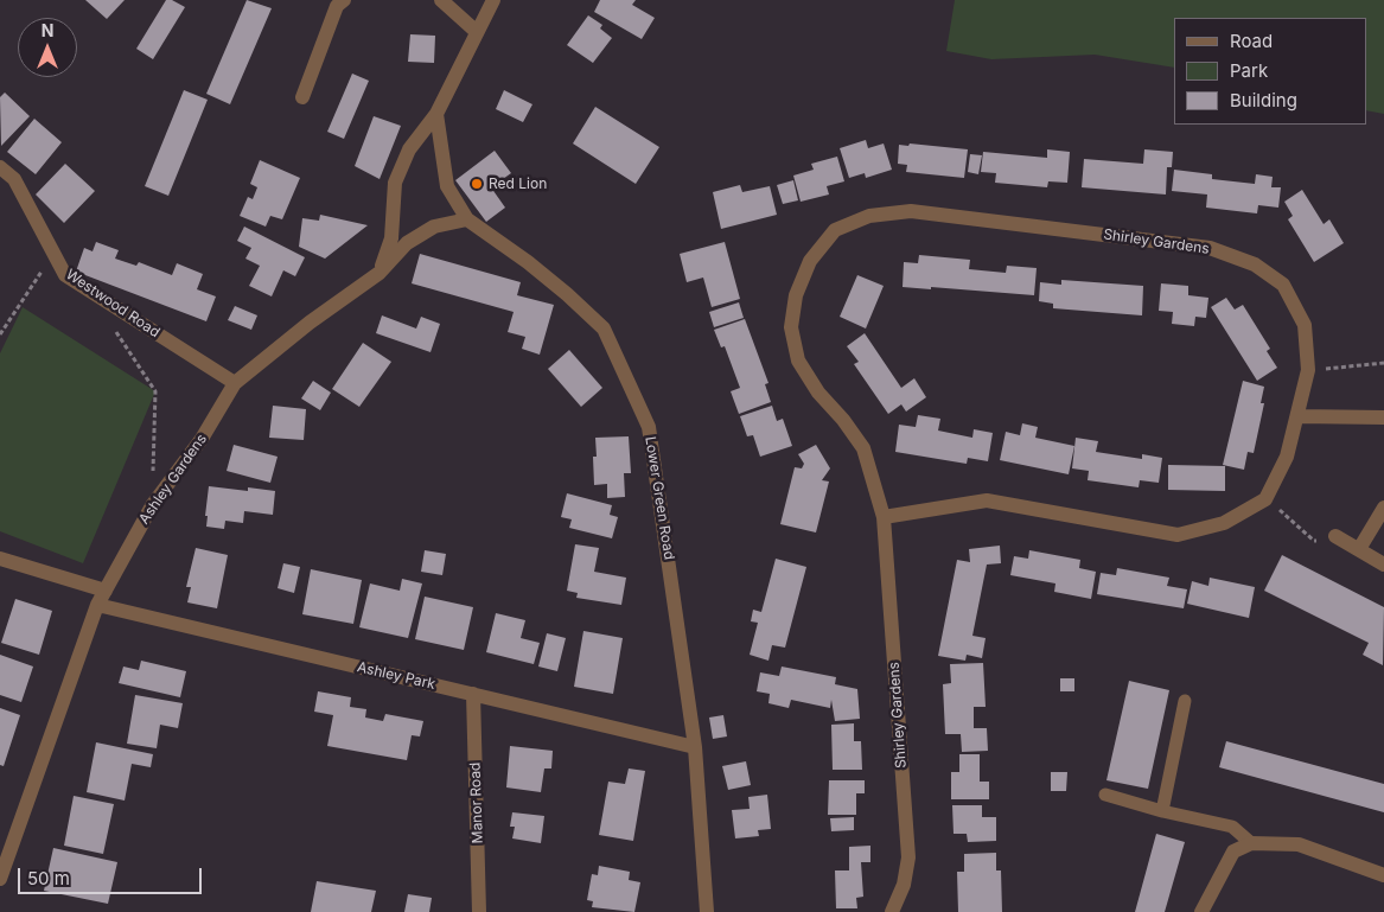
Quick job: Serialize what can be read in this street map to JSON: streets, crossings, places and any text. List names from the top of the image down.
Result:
{
  "streets": {
    "street": [
      "Shirley Gardens",
      "Westwood Road",
      "Ashley Gardens",
      "Lower Green Road",
      "Ashley Park",
      "Manor Road"
    ]
  },
  "crossings": [
    ["Westwood Road", "Ashley Gardens"],
    ["Ashley Gardens", "Lower Green Road"],
    ["Ashley Gardens", "Ashley Park"],
    ["Lower Green Road", "Ashley Park"],
    ["Ashley Park", "Manor Road"]
  ],
  "places": ["Red Lion"],
  "legend": ["Road", "Park", "Building"],
  "scale_bar": "50 m",
  "north": "top"
}
